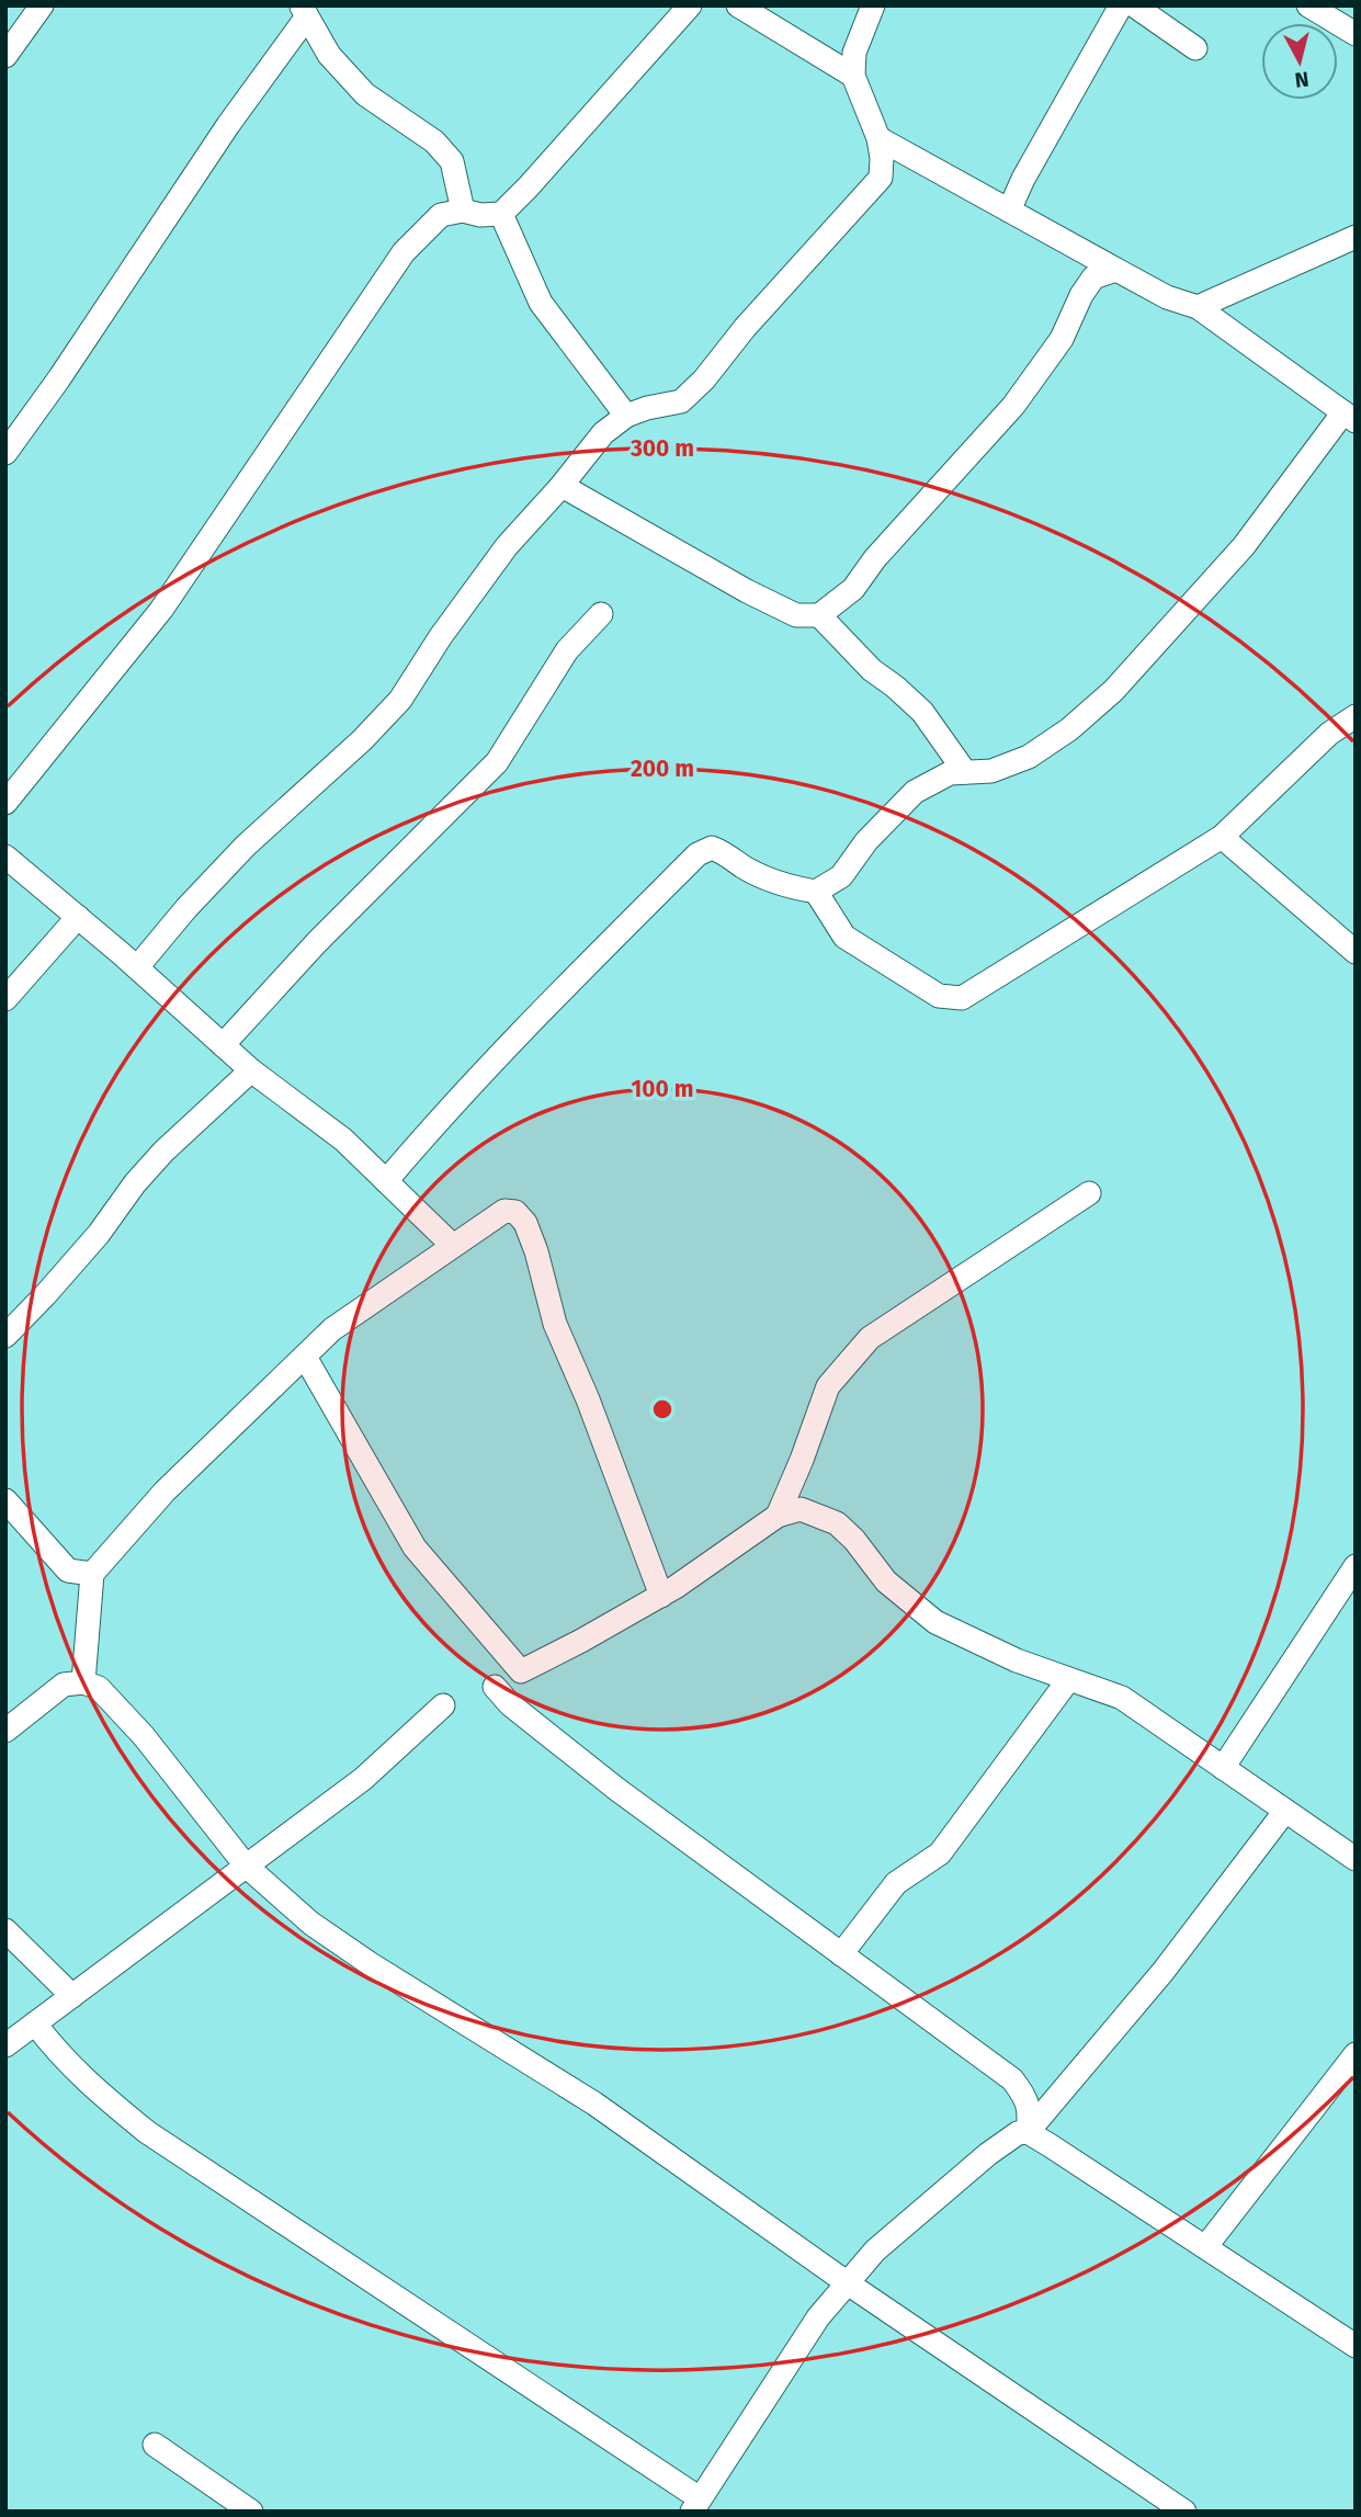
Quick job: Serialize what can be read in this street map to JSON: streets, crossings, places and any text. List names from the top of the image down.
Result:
{
  "north": "bottom",
  "rings": ["300 m", "200 m", "100 m"]
}
